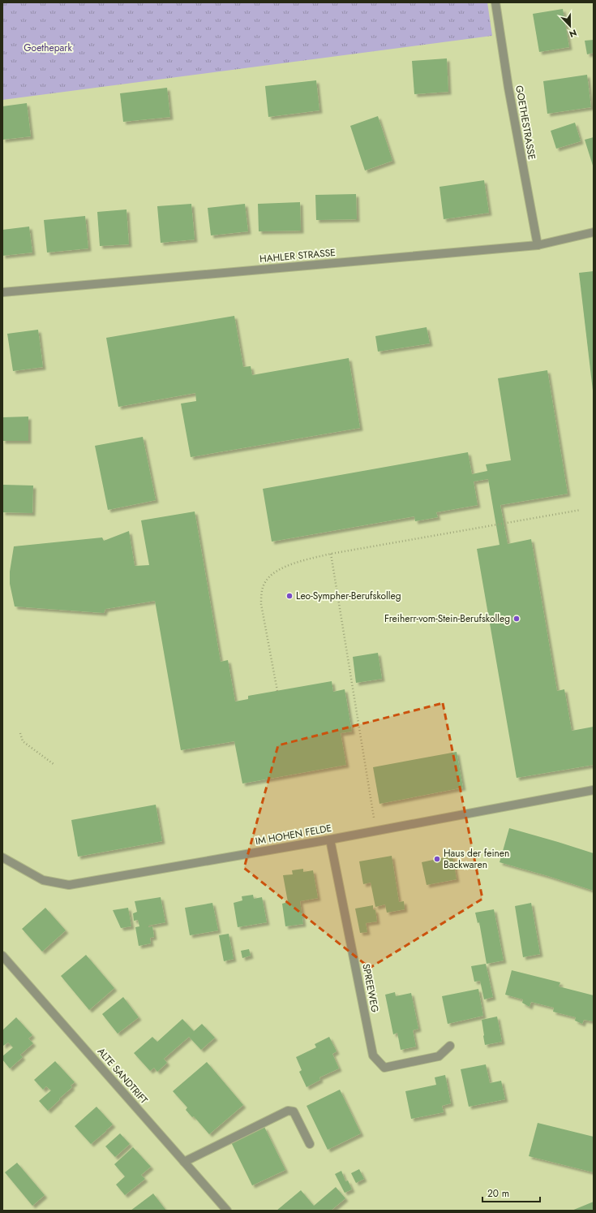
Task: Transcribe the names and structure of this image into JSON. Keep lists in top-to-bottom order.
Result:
{
  "streets": {
    "street": [
      "GOETHESTRASSE",
      "HAHLER STRASSE",
      "IM HOHEN FELDE",
      "SPREEWEG",
      "ALTE SANDTRIFT"
    ]
  },
  "crossings": [
    ["GOETHESTRASSE", "HAHLER STRASSE"],
    ["IM HOHEN FELDE", "SPREEWEG"]
  ],
  "parks": ["Goethepark"],
  "places": ["Leo-Sympher-Berufskolleg", "Freiherr-vom-Stein-Berufskolleg", "Haus der feinen Backwaren"],
  "scale_bar": "20 m",
  "north": "bottom"
}
